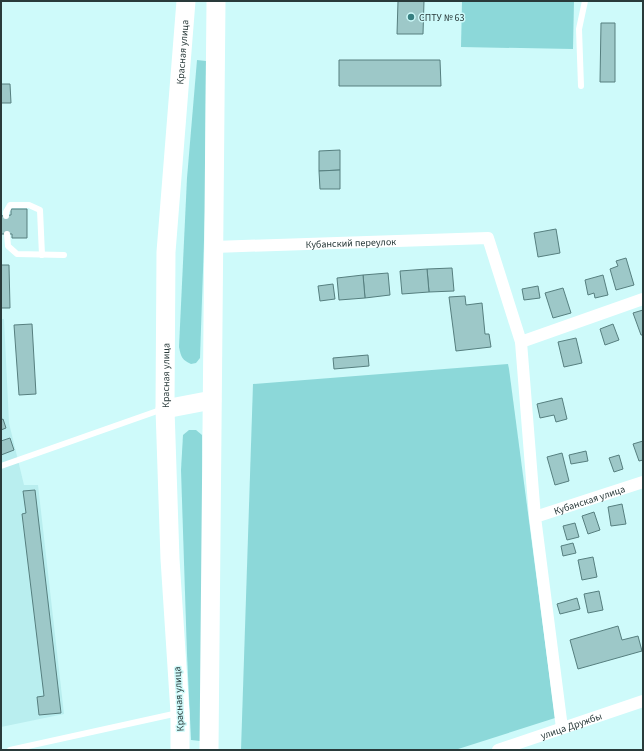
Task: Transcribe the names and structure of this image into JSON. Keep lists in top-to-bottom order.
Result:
{
  "streets": {
    "main road": ["Красная улица"],
    "street": ["Кубанский переулок", "Кубанская улица", "улица Дружбы"]
  },
  "places": ["СПТУ № 63"]
}
